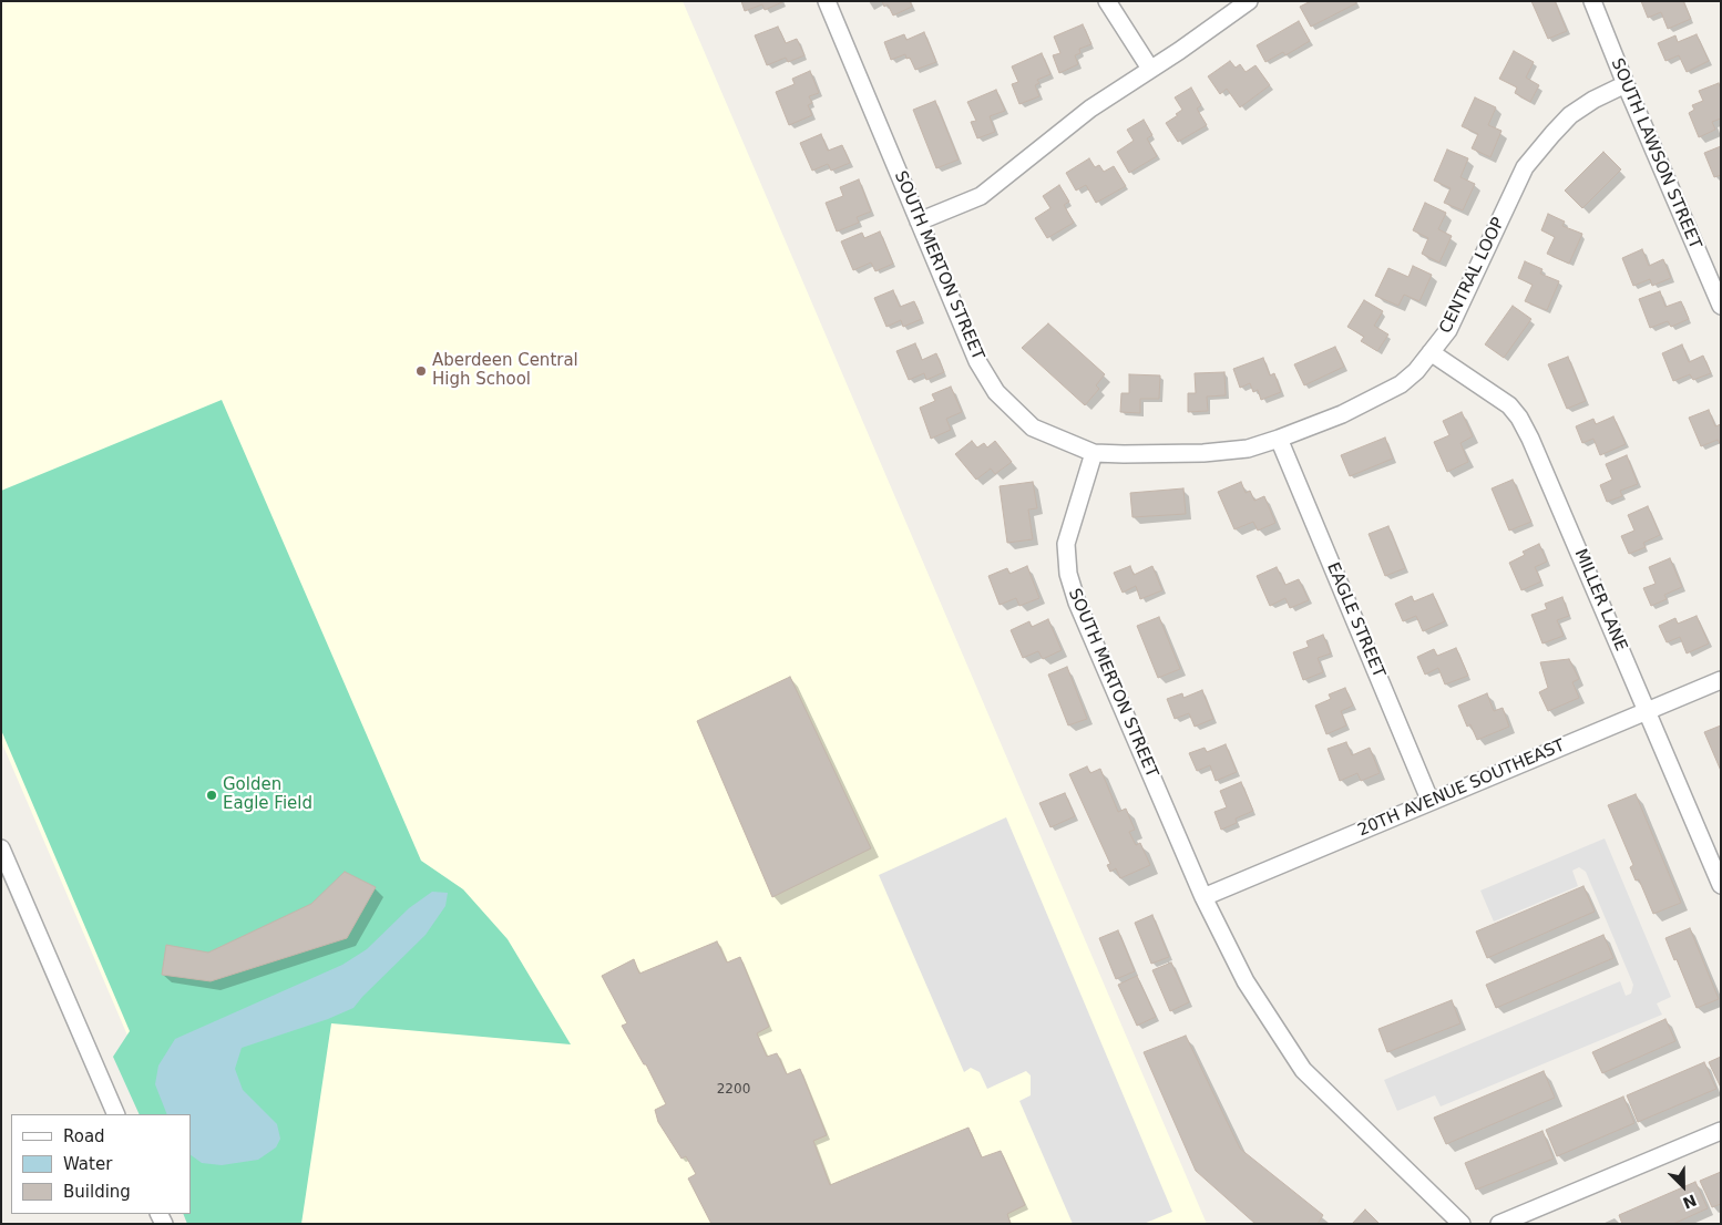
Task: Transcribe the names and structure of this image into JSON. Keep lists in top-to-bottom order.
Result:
{
  "streets": {
    "street": [
      "SOUTH LAWSON STREET",
      "SOUTH MERTON STREET",
      "CENTRAL LOOP",
      "MILLER LANE",
      "EAGLE STREET",
      "20TH AVENUE SOUTHEAST"
    ]
  },
  "crossings": [
    ["SOUTH LAWSON STREET", "CENTRAL LOOP"],
    ["SOUTH MERTON STREET", "CENTRAL LOOP"],
    ["SOUTH MERTON STREET", "20TH AVENUE SOUTHEAST"],
    ["CENTRAL LOOP", "MILLER LANE"],
    ["CENTRAL LOOP", "EAGLE STREET"],
    ["MILLER LANE", "20TH AVENUE SOUTHEAST"],
    ["EAGLE STREET", "20TH AVENUE SOUTHEAST"]
  ],
  "places": ["Aberdeen Central High School", "Golden Eagle Field"],
  "house_numbers": ["2200"],
  "legend": ["Road", "Water", "Building"],
  "north": "bottom right"
}
